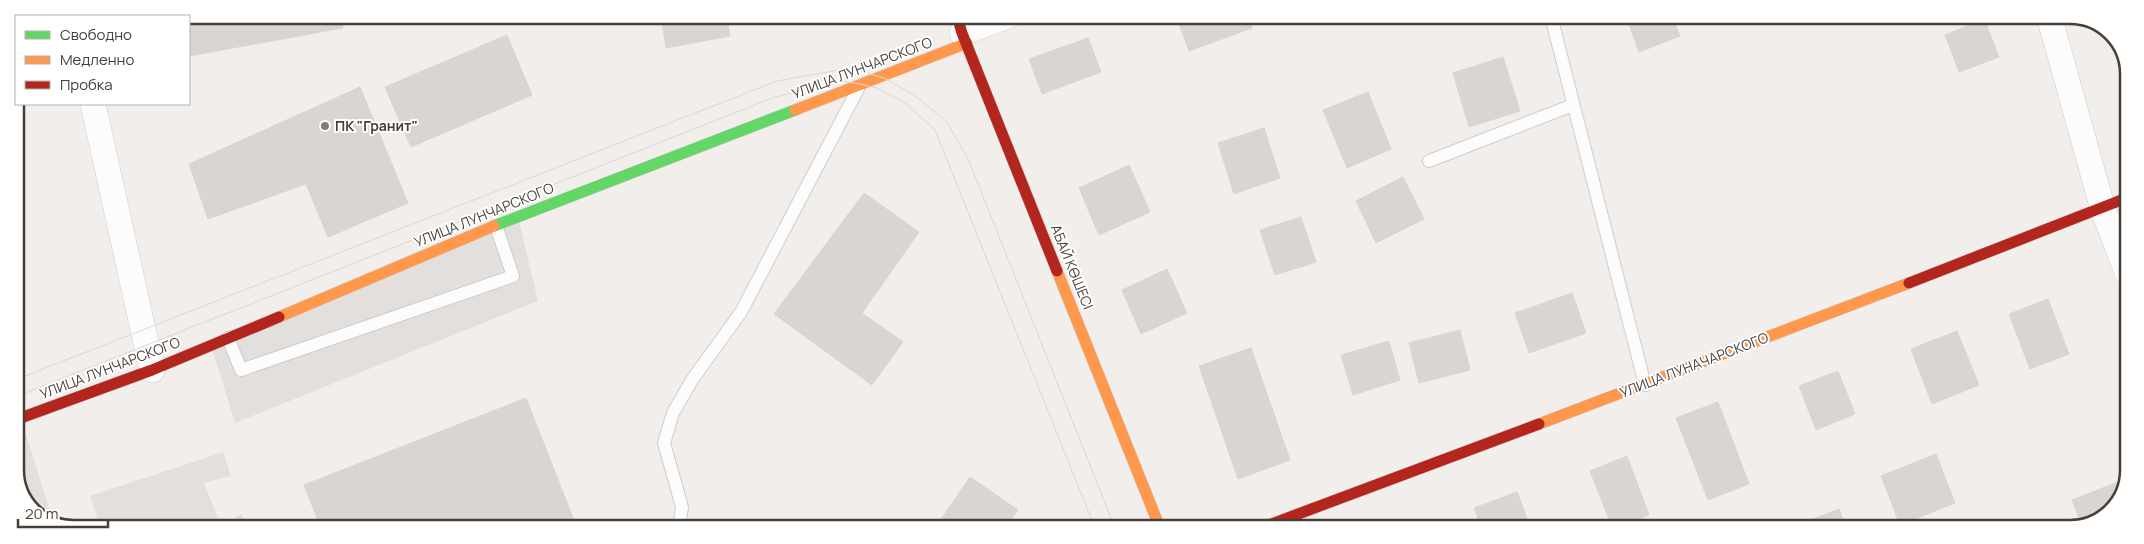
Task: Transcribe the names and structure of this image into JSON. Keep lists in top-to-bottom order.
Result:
{
  "streets": {
    "street": ["УЛИЦА ЛУНЧАРСКОГО", "АБАЙ КӨШЕСІ", "УЛИЦА ЛУНАЧАРСКОГО"]
  },
  "crossings": [
    ["УЛИЦА ЛУНЧАРСКОГО", "АБАЙ КӨШЕСІ"]
  ],
  "places": ["ПК \"Гранит\""],
  "legend": ["Свободно", "Медленно", "Пробка"],
  "scale_bar": "20 m"
}
